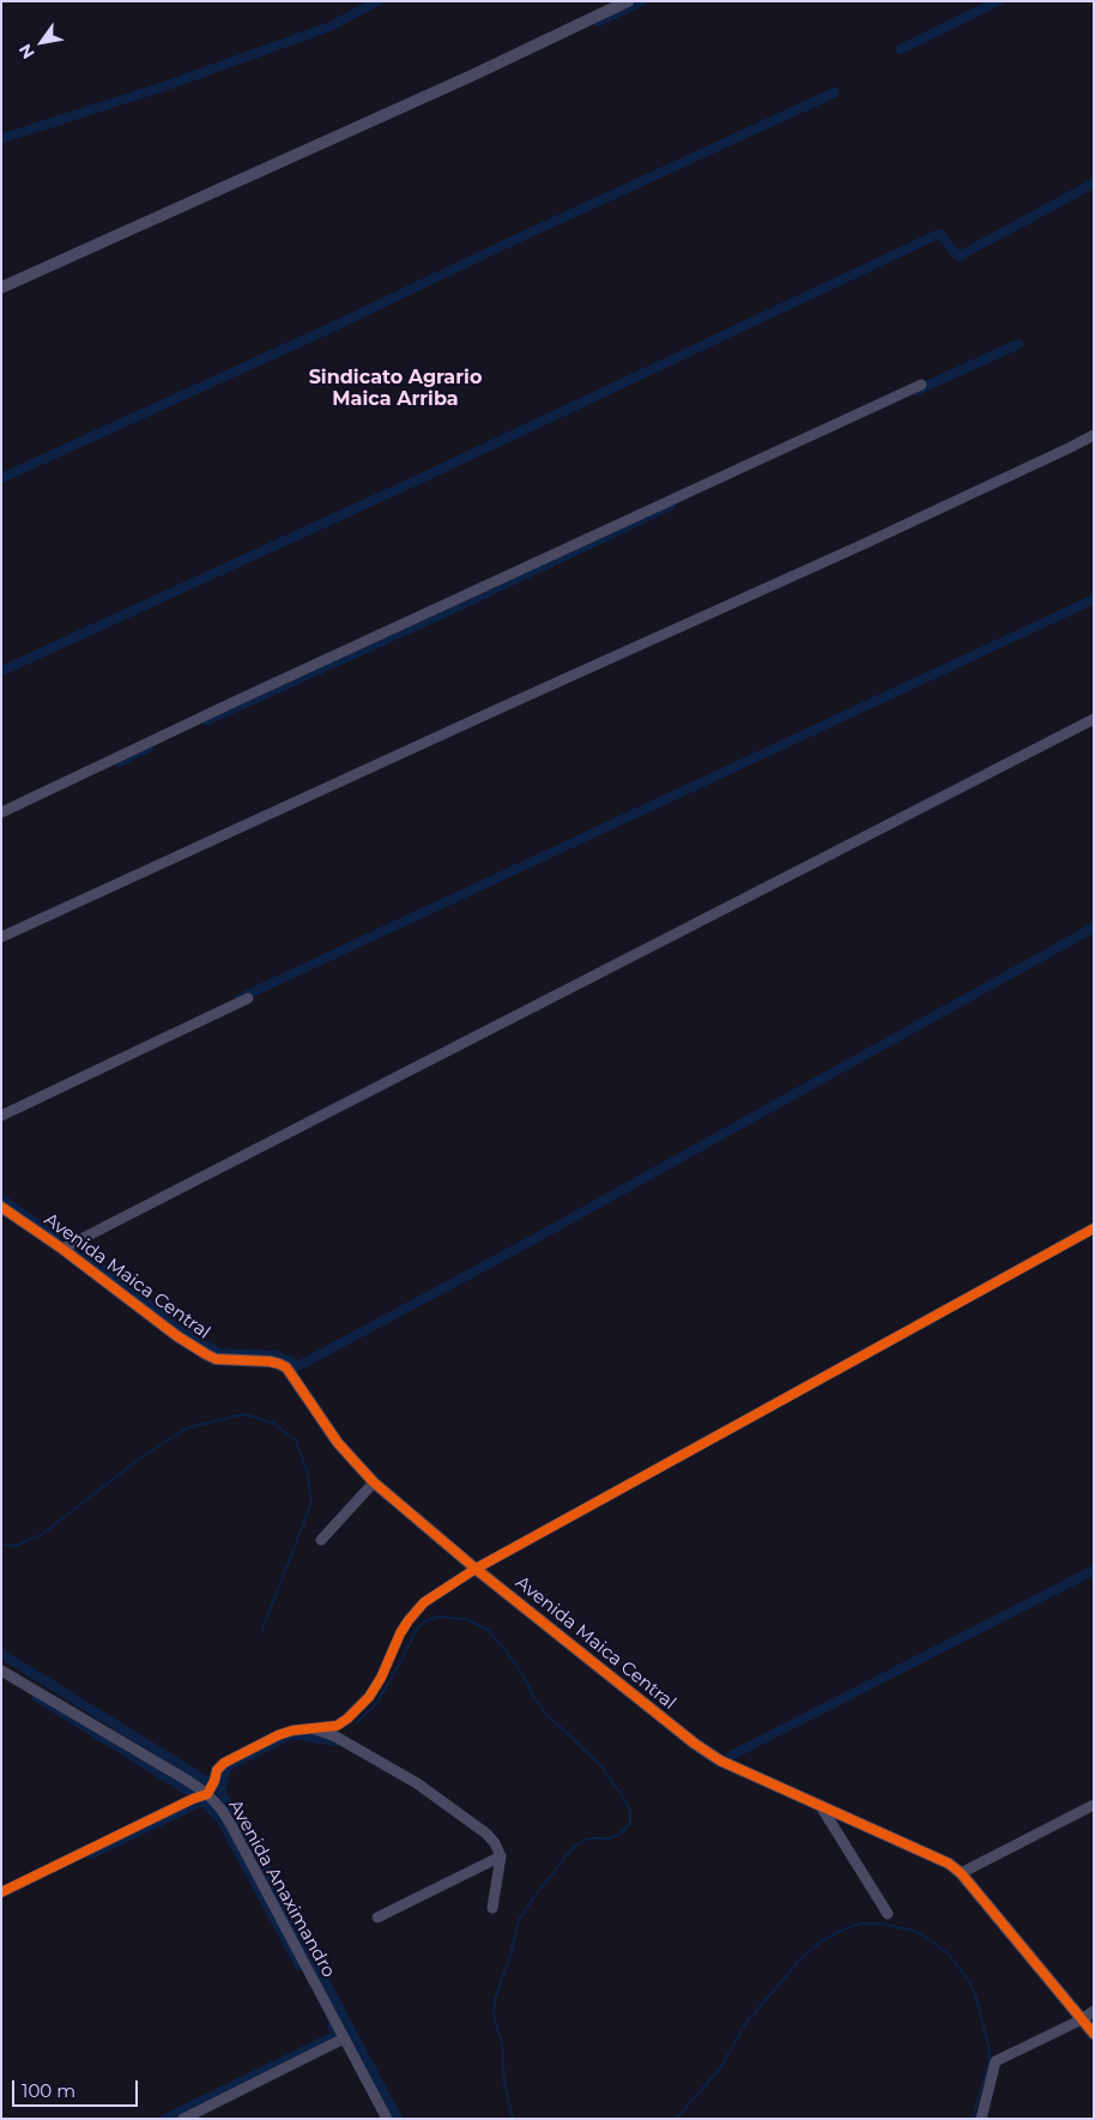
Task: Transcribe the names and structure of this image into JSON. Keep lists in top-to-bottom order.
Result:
{
  "streets": {
    "street": ["Avenida Maica Central", "Avenida Anaximandro"]
  },
  "districts": ["Sindicato Agrario Maica Arriba"],
  "scale_bar": "100 m",
  "north": "bottom left"
}
